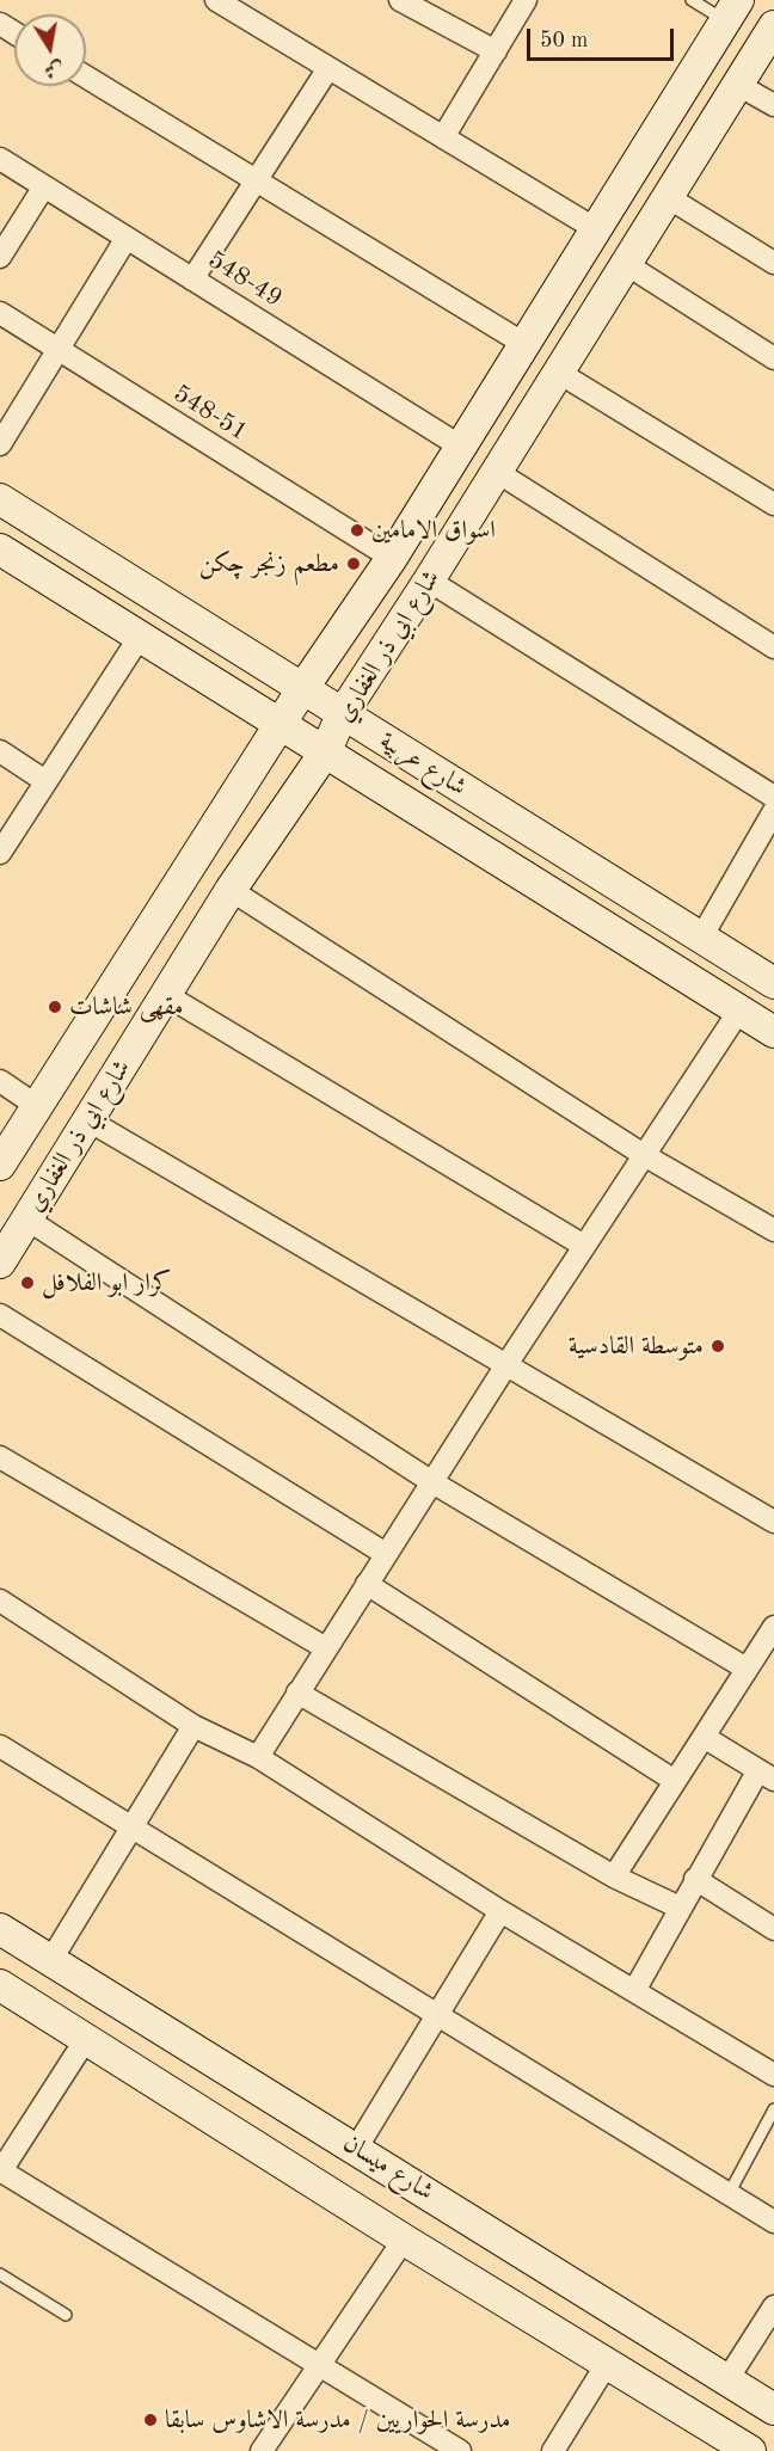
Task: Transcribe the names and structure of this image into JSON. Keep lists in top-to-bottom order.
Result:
{
  "streets": {
    "main road": ["شارع ابي ذر الغفاري", "شارع عربية", "شارع ميسان"],
    "street": ["548-49", "548-51"]
  },
  "crossings": [
    ["548-49", "شارع ابي ذر الغفاري"],
    ["548-51", "شارع ابي ذر الغفاري"],
    ["شارع ابي ذر الغفاري", "شارع عربية"]
  ],
  "places": [
    "اسواق الامامين",
    "مطعم زنجر چكن",
    "مقهى شاشات",
    "كرار ابو الفلافل",
    "متوسطة القادسية",
    "مدرسة الحواريين / مدرسة الاشاوس سابقا"
  ],
  "scale_bar": "50 m",
  "north": "bottom"
}
